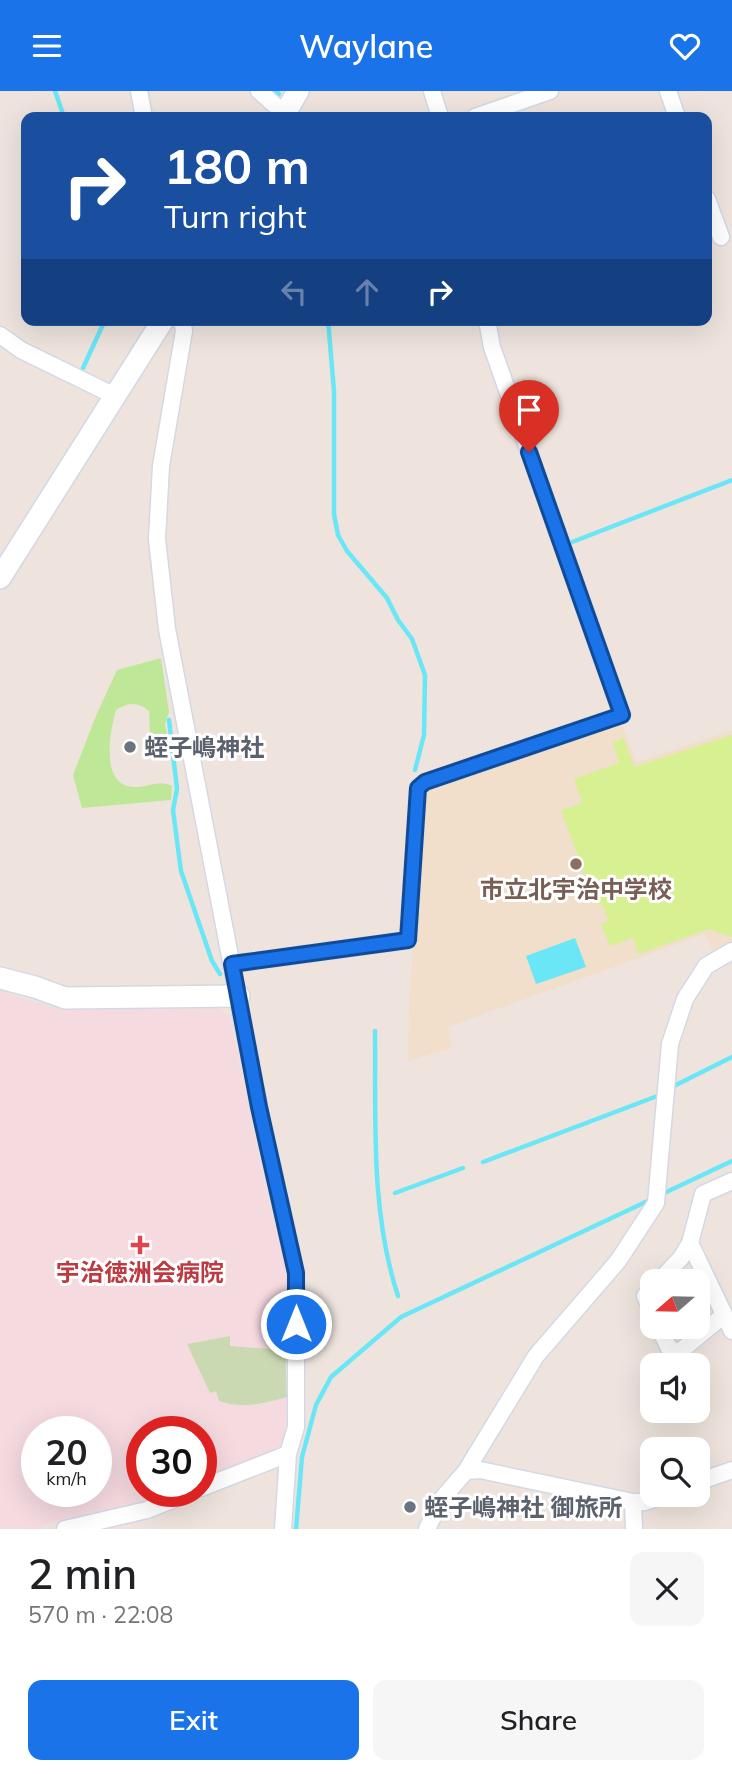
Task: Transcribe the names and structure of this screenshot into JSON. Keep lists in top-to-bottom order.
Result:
{
  "places": {
    "other": ["蛭子嶋神社", "市立北宇治中学校", "蛭子嶋神社 御旅所"],
    "health": ["宇治徳洲会病院"]
  },
  "north": "left",
  "page": {
    "header": "Waylane",
    "turn": ["180 m", "Turn right"],
    "speed": "20 km/h",
    "limit": "30",
    "heading": ["2 min", "570 m · 22:08"],
    "buttons": ["Exit", "Share"]
  }
}
